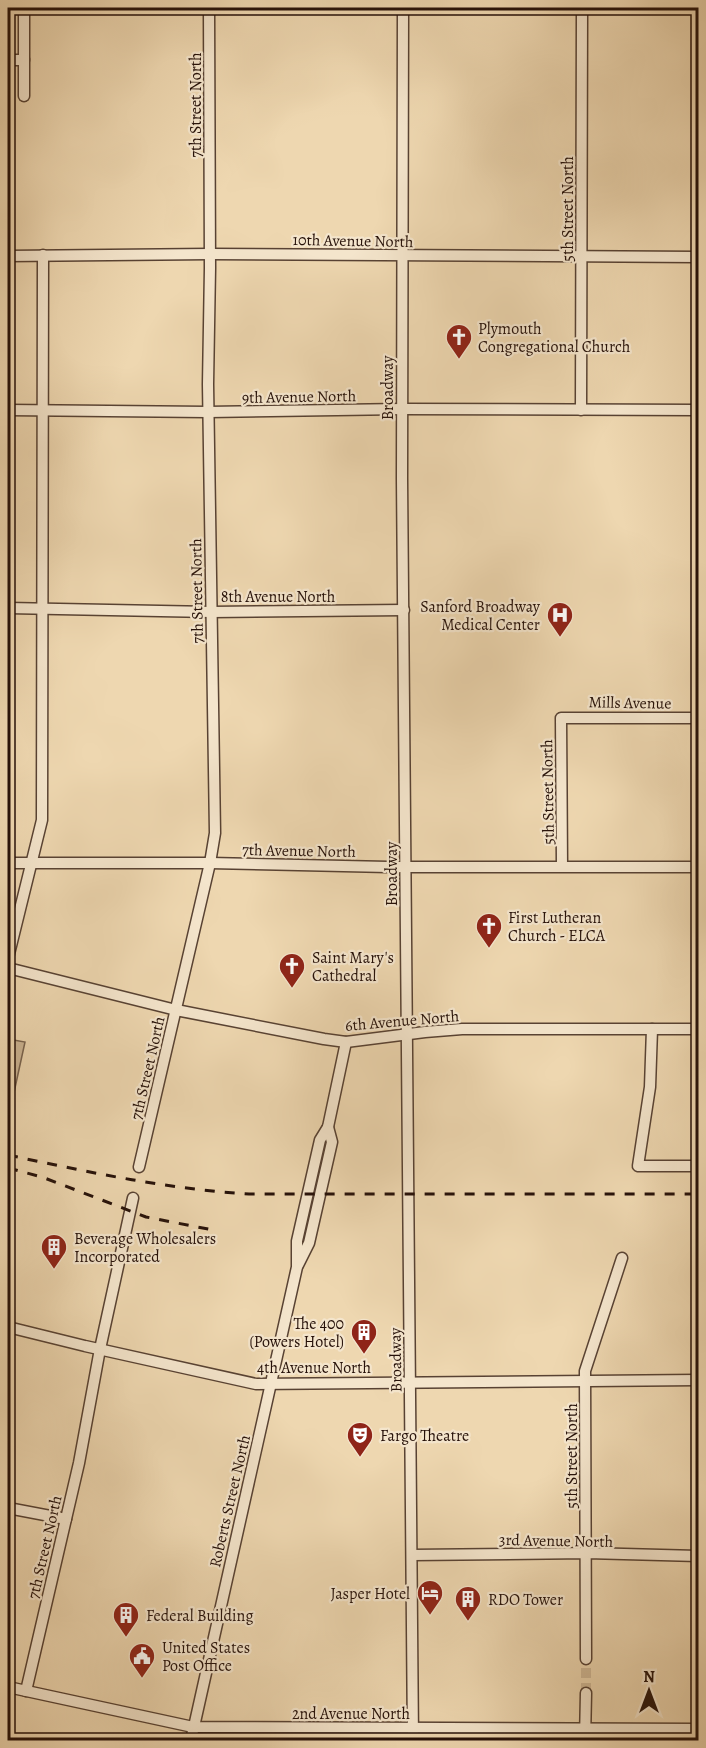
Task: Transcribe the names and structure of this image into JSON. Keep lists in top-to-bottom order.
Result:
{
  "streets": {
    "street": [
      "7th Street North",
      "5th Street North",
      "10th Avenue North",
      "Broadway",
      "9th Avenue North",
      "8th Avenue North",
      "Mills Avenue",
      "7th Avenue North",
      "6th Avenue North",
      "4th Avenue North",
      "Roberts Street North",
      "3rd Avenue North",
      "2nd Avenue North"
    ]
  },
  "crossings": [
    ["7th Street North", "10th Avenue North"],
    ["7th Street North", "9th Avenue North"],
    ["7th Street North", "8th Avenue North"],
    ["7th Street North", "7th Avenue North"],
    ["7th Street North", "6th Avenue North"],
    ["7th Street North", "4th Avenue North"],
    ["7th Street North", "2nd Avenue North"],
    ["5th Street North", "10th Avenue North"],
    ["5th Street North", "9th Avenue North"],
    ["5th Street North", "Mills Avenue"],
    ["5th Street North", "7th Avenue North"],
    ["5th Street North", "4th Avenue North"],
    ["5th Street North", "3rd Avenue North"],
    ["10th Avenue North", "Broadway"],
    ["Broadway", "9th Avenue North"],
    ["Broadway", "8th Avenue North"],
    ["Broadway", "7th Avenue North"],
    ["Broadway", "6th Avenue North"],
    ["Broadway", "4th Avenue North"],
    ["Broadway", "3rd Avenue North"],
    ["Broadway", "2nd Avenue North"],
    ["6th Avenue North", "Roberts Street North"],
    ["4th Avenue North", "Roberts Street North"],
    ["Roberts Street North", "2nd Avenue North"]
  ],
  "places": {
    "church": ["Plymouth Congregational Church", "First Lutheran Church - ELCA", "Saint Mary's Cathedral"],
    "hospital": ["Sanford Broadway Medical Center"],
    "building": [
      "Beverage Wholesalers Incorporated",
      "The 400 (Powers Hotel)",
      "RDO Tower",
      "Federal Building"
    ],
    "theatre": ["Fargo Theatre"],
    "hotel": ["Jasper Hotel"],
    "public building": ["United States Post Office"]
  },
  "north": "top"
}
